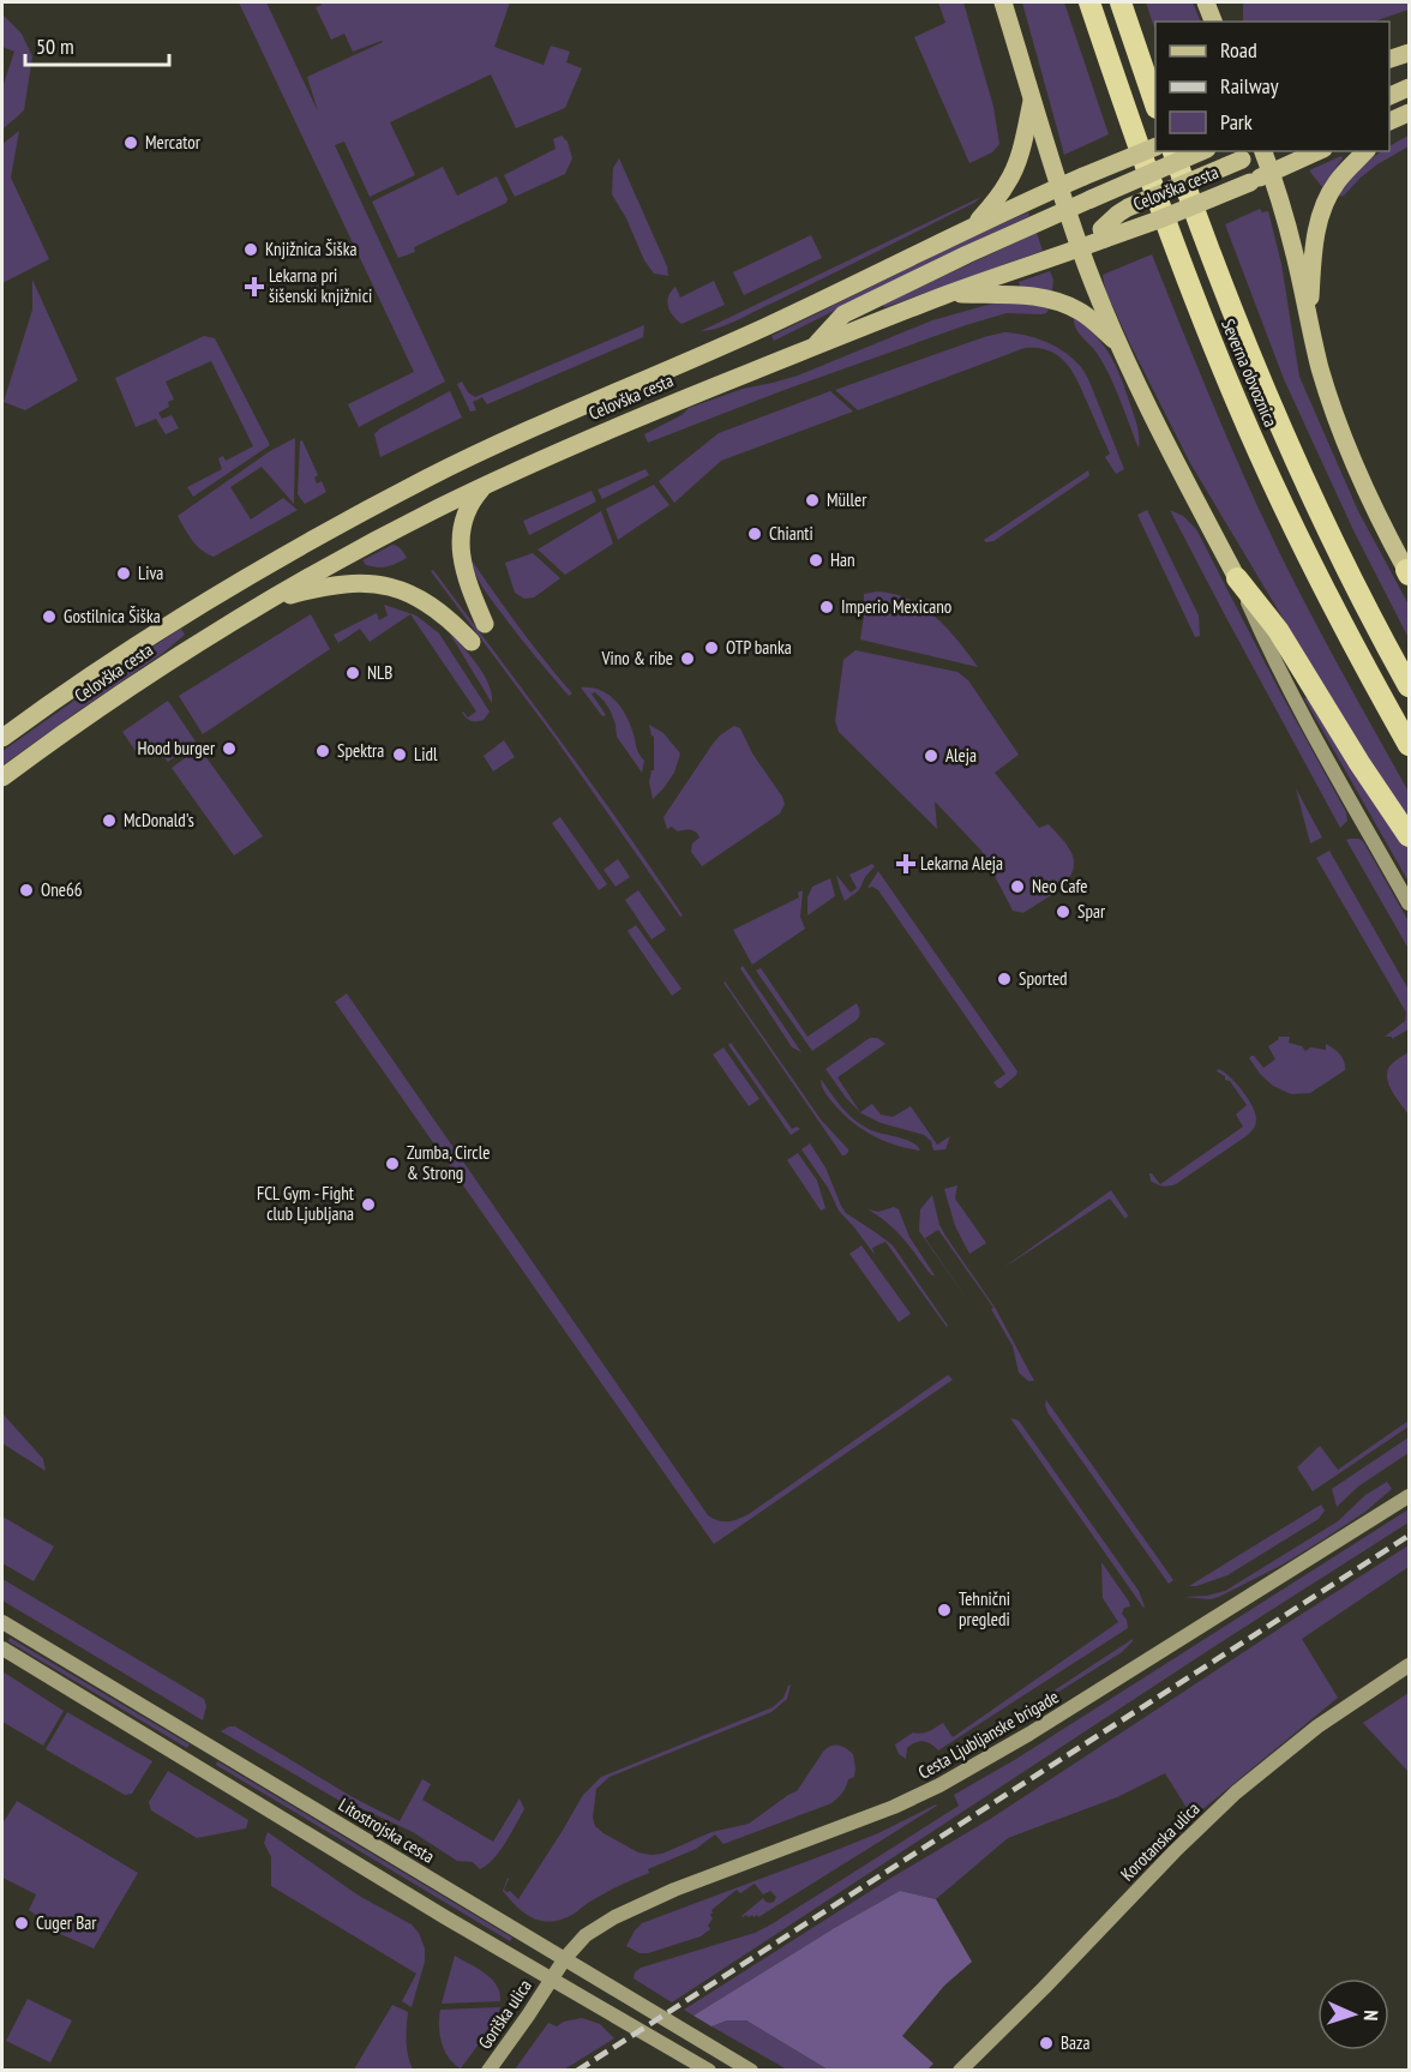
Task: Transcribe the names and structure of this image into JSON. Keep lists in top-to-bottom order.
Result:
{
  "streets": {
    "highway": ["Severna obvoznica"],
    "main road": ["Celovška cesta"],
    "street": [
      "Cesta Ljubljanske brigade",
      "Litostrojska cesta",
      "Korotanska ulica",
      "Goriška ulica"
    ]
  },
  "crossings": [
    ["Cesta Ljubljanske brigade", "Litostrojska cesta"],
    ["Cesta Ljubljanske brigade", "Goriška ulica"]
  ],
  "places": {
    "other": [
      "Mercator",
      "Knjižnica Šiška",
      "Müller",
      "Chianti",
      "Han",
      "Liva",
      "Imperio Mexicano",
      "Gostilnica Šiška",
      "OTP banka",
      "Vino & ribe",
      "NLB",
      "Hood burger",
      "Spektra",
      "Lidl",
      "Aleja",
      "McDonald's",
      "Neo Cafe",
      "One66",
      "Spar",
      "Sported",
      "Zumba, Circle & Strong",
      "FCL Gym - Fight club Ljubljana",
      "Tehnični pregledi",
      "Cuger Bar",
      "Baza"
    ],
    "health": ["Lekarna pri šišenski knjižnici", "Lekarna Aleja"]
  },
  "legend": ["Road", "Railway", "Park"],
  "scale_bar": "50 m",
  "north": "right"
}
